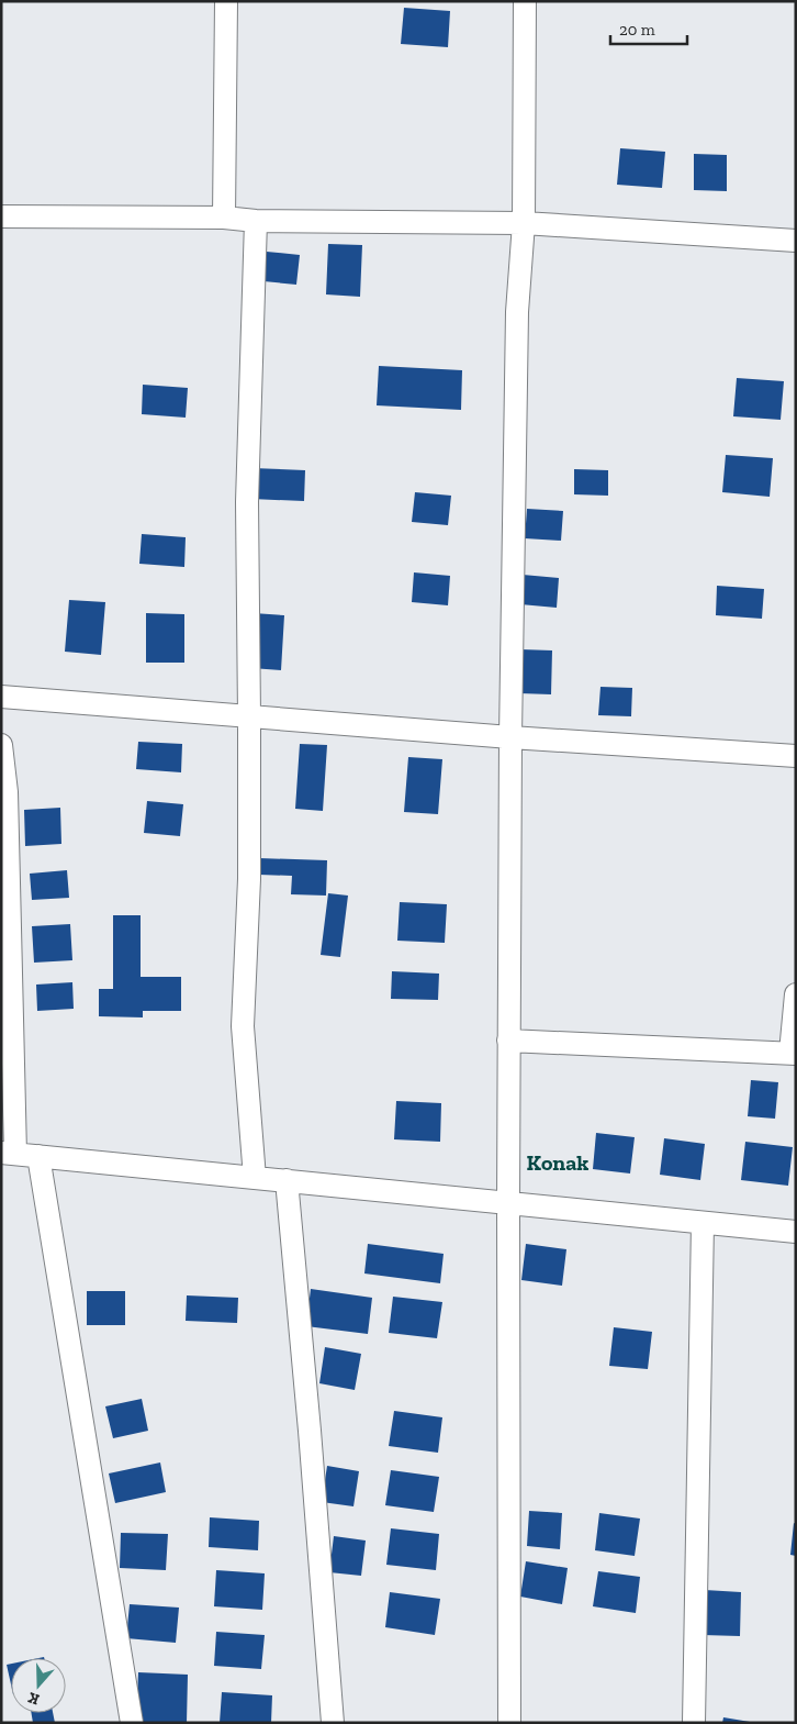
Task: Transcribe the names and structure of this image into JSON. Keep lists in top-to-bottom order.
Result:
{
  "districts": ["Konak"],
  "scale_bar": "20 m",
  "north": "bottom"
}
